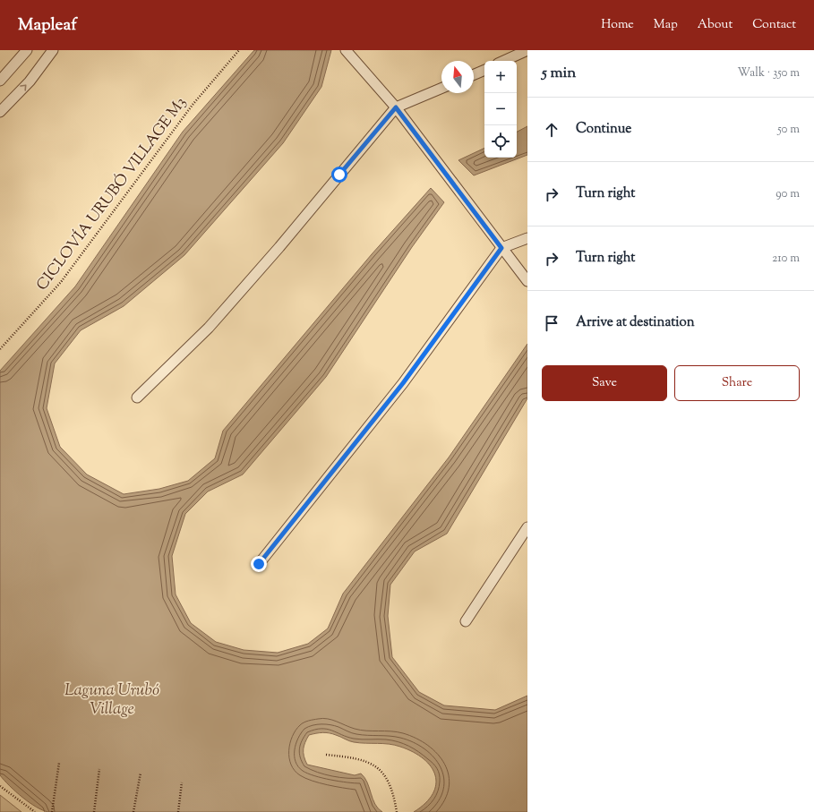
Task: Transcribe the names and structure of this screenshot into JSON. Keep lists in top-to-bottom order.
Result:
{
  "streets": {
    "path": ["CICLOVÍA URUBÓ VILLAGE M3"]
  },
  "water": ["Laguna Urubó Village"],
  "north": "top",
  "page": {
    "header": "Mapleaf",
    "nav": [
      "Home",
      "Map",
      "About",
      "Contact"
    ],
    "heading": ["5 min", "Walk · 350 m"],
    "map_buttons": ["+", "−"],
    "list": [
      ["Continue", "50 m"],
      ["Turn right", "90 m"],
      ["Turn right", "210 m"],
      "Arrive at destination"
    ],
    "buttons": ["Save", "Share"]
  }
}
